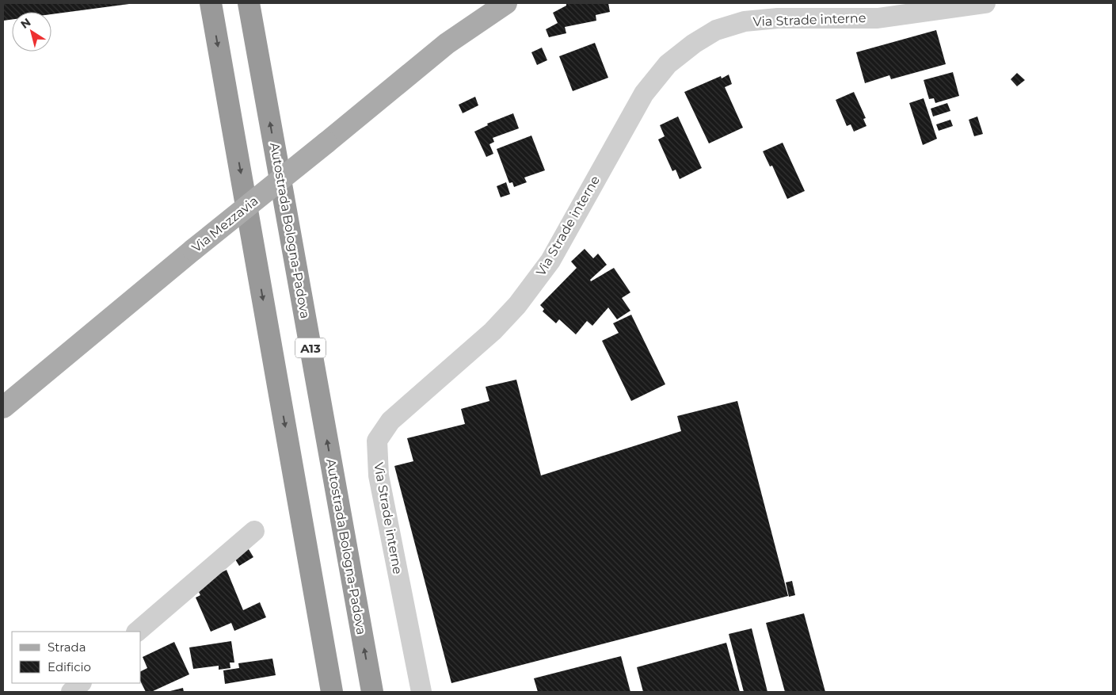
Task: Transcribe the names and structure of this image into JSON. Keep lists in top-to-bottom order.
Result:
{
  "streets": {
    "highway": ["Autostrada Bologna-Padova", "A13"],
    "main road": ["Via Mezzavia"],
    "street": ["Via Strade interne"]
  },
  "legend": ["Strada", "Edificio"],
  "north": "top left"
}
